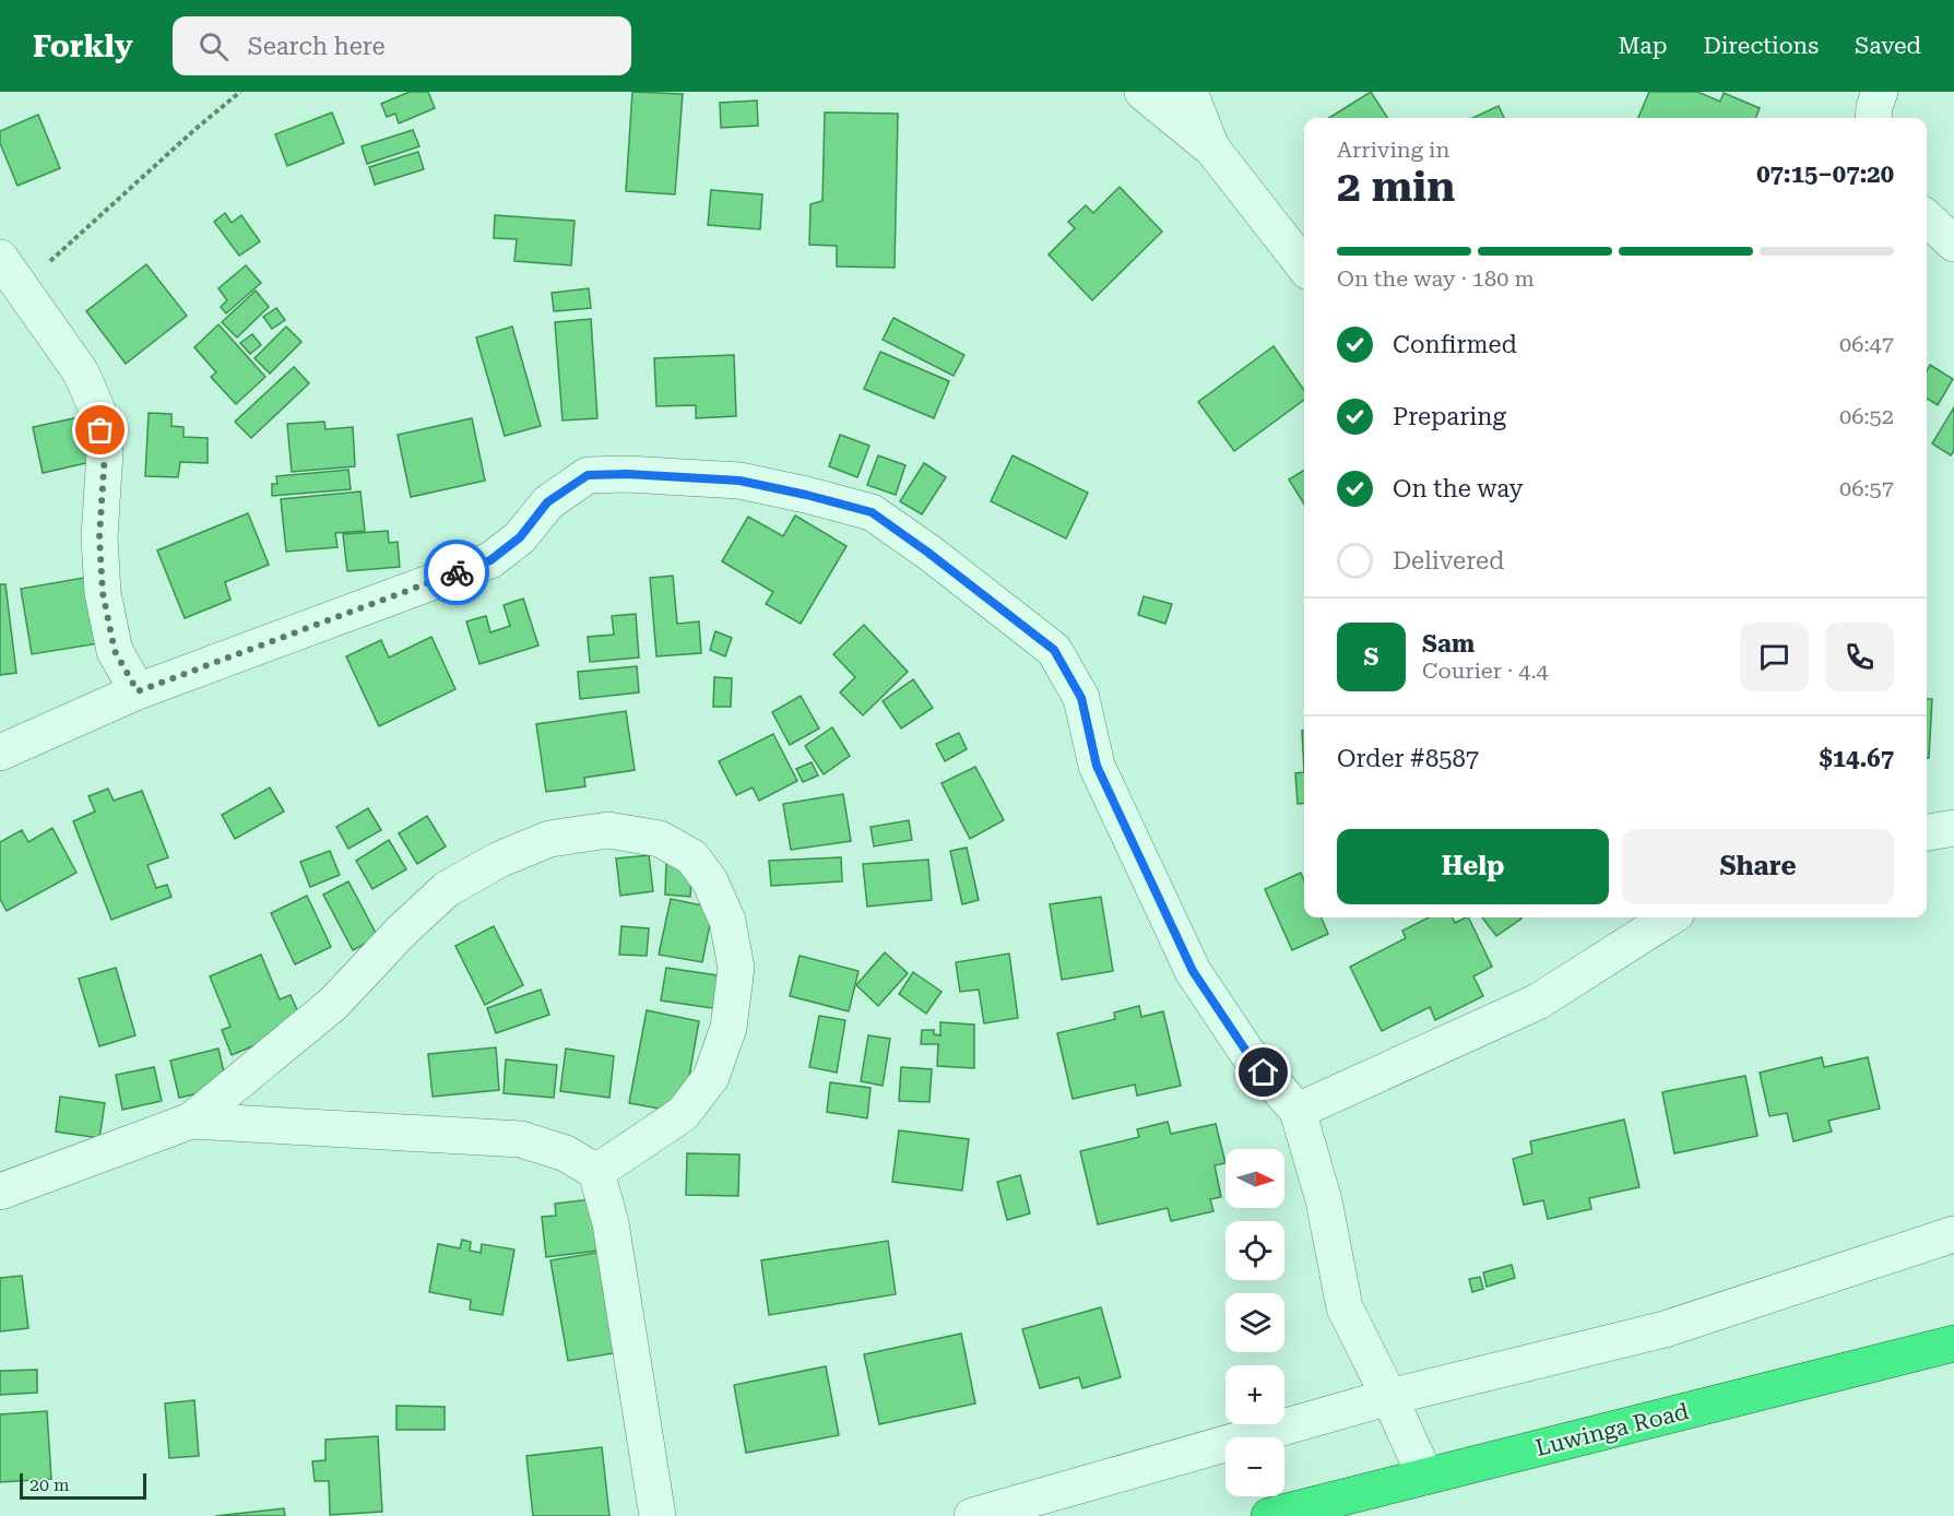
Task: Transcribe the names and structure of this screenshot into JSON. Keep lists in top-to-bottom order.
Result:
{
  "streets": {
    "highway": ["Luwinga Road"]
  },
  "scale_bar": "20 m",
  "north": "right",
  "page": {
    "header": "Forkly",
    "search": "Search here",
    "nav": ["Map", "Directions", "Saved"],
    "heading": ["2 min", "Arriving in", "07:15–07:20"],
    "panel": [
      "Sam",
      "Courier · 4.4",
      "Order #8587",
      "$14.67"
    ],
    "bar": "On the way · 180 m",
    "list": [
      ["Confirmed", "06:47"],
      ["Preparing", "06:52"],
      ["On the way", "06:57"],
      "Delivered"
    ],
    "round": "S",
    "buttons": ["Help", "Share"],
    "map_buttons": ["+", "−"],
    "scale": "20 m"
  }
}
